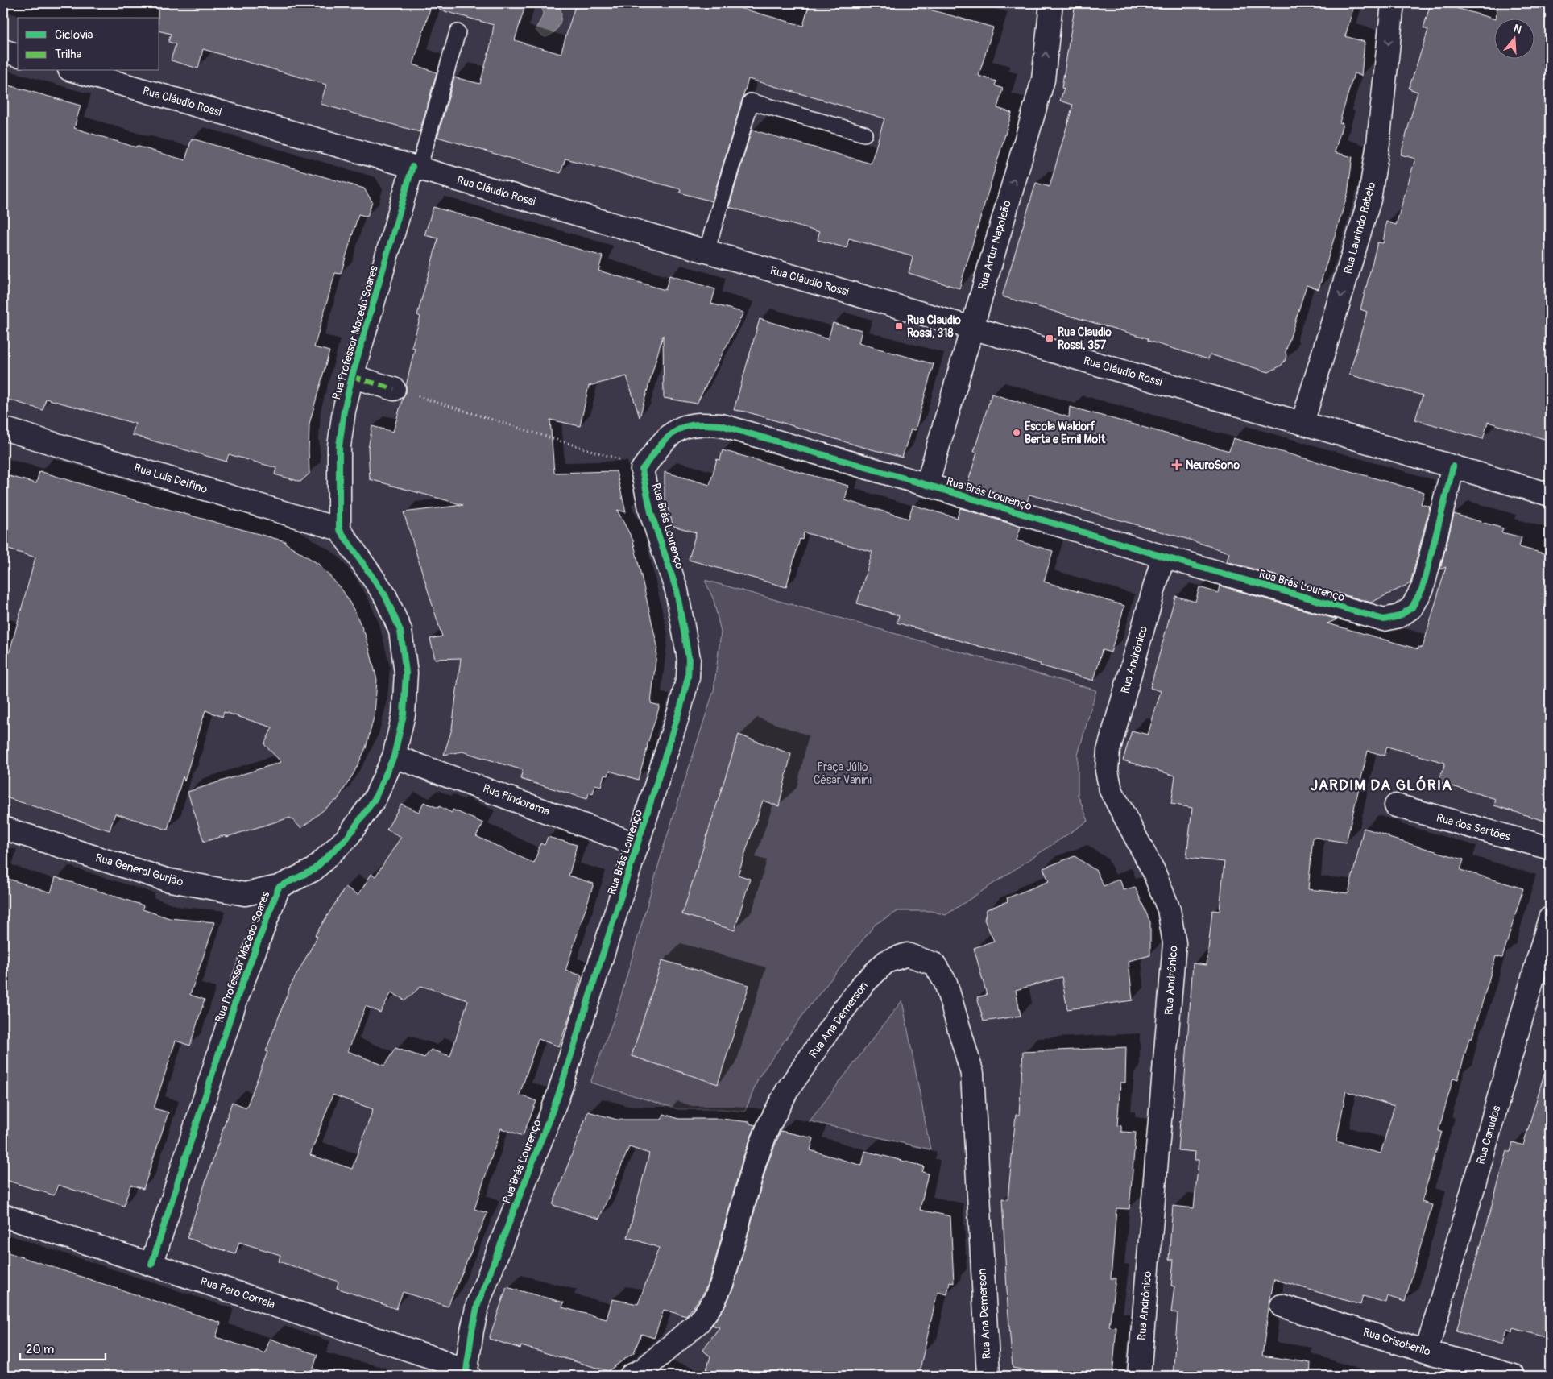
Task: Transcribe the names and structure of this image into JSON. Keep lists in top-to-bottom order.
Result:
{
  "streets": {
    "street": [
      "Rua Cláudio Rossi",
      "Rua Laurindo Rabelo",
      "Rua Artur Napoleão",
      "Rua Professor Macedo Soares",
      "Rua Luis Delfino",
      "Rua Brás Lourenço",
      "Rua Andrônico",
      "Rua Pindorama",
      "Rua dos Sertões",
      "Rua General Gurjão",
      "Rua Ana Demerson",
      "Rua Canudos",
      "Rua Pero Correia",
      "Rua Crisoberilo"
    ]
  },
  "crossings": [
    ["Rua Cláudio Rossi", "Rua Laurindo Rabelo"],
    ["Rua Cláudio Rossi", "Rua Artur Napoleão"],
    ["Rua Cláudio Rossi", "Rua Professor Macedo Soares"],
    ["Rua Cláudio Rossi", "Rua Brás Lourenço"],
    ["Rua Artur Napoleão", "Rua Brás Lourenço"],
    ["Rua Professor Macedo Soares", "Rua Luis Delfino"],
    ["Rua Professor Macedo Soares", "Rua Pindorama"],
    ["Rua Professor Macedo Soares", "Rua General Gurjão"],
    ["Rua Professor Macedo Soares", "Rua Pero Correia"],
    ["Rua Brás Lourenço", "Rua Andrônico"],
    ["Rua Brás Lourenço", "Rua Pindorama"],
    ["Rua Brás Lourenço", "Rua Pero Correia"],
    ["Rua Canudos", "Rua Crisoberilo"]
  ],
  "one_way": ["Rua Laurindo Rabelo", "Rua Artur Napoleão"],
  "districts": ["JARDIM DA GLÓRIA"],
  "parks": ["Praça Júlio César Vanini"],
  "places": {
    "transit": ["Rua Claudio Rossi, 318", "Rua Claudio Rossi, 357"],
    "other": ["Escola Waldorf Berta e Emil Molt"],
    "health": ["NeuroSono"]
  },
  "legend": ["Ciclovia", "Trilha"],
  "scale_bar": "20 m",
  "north": "top"
}
